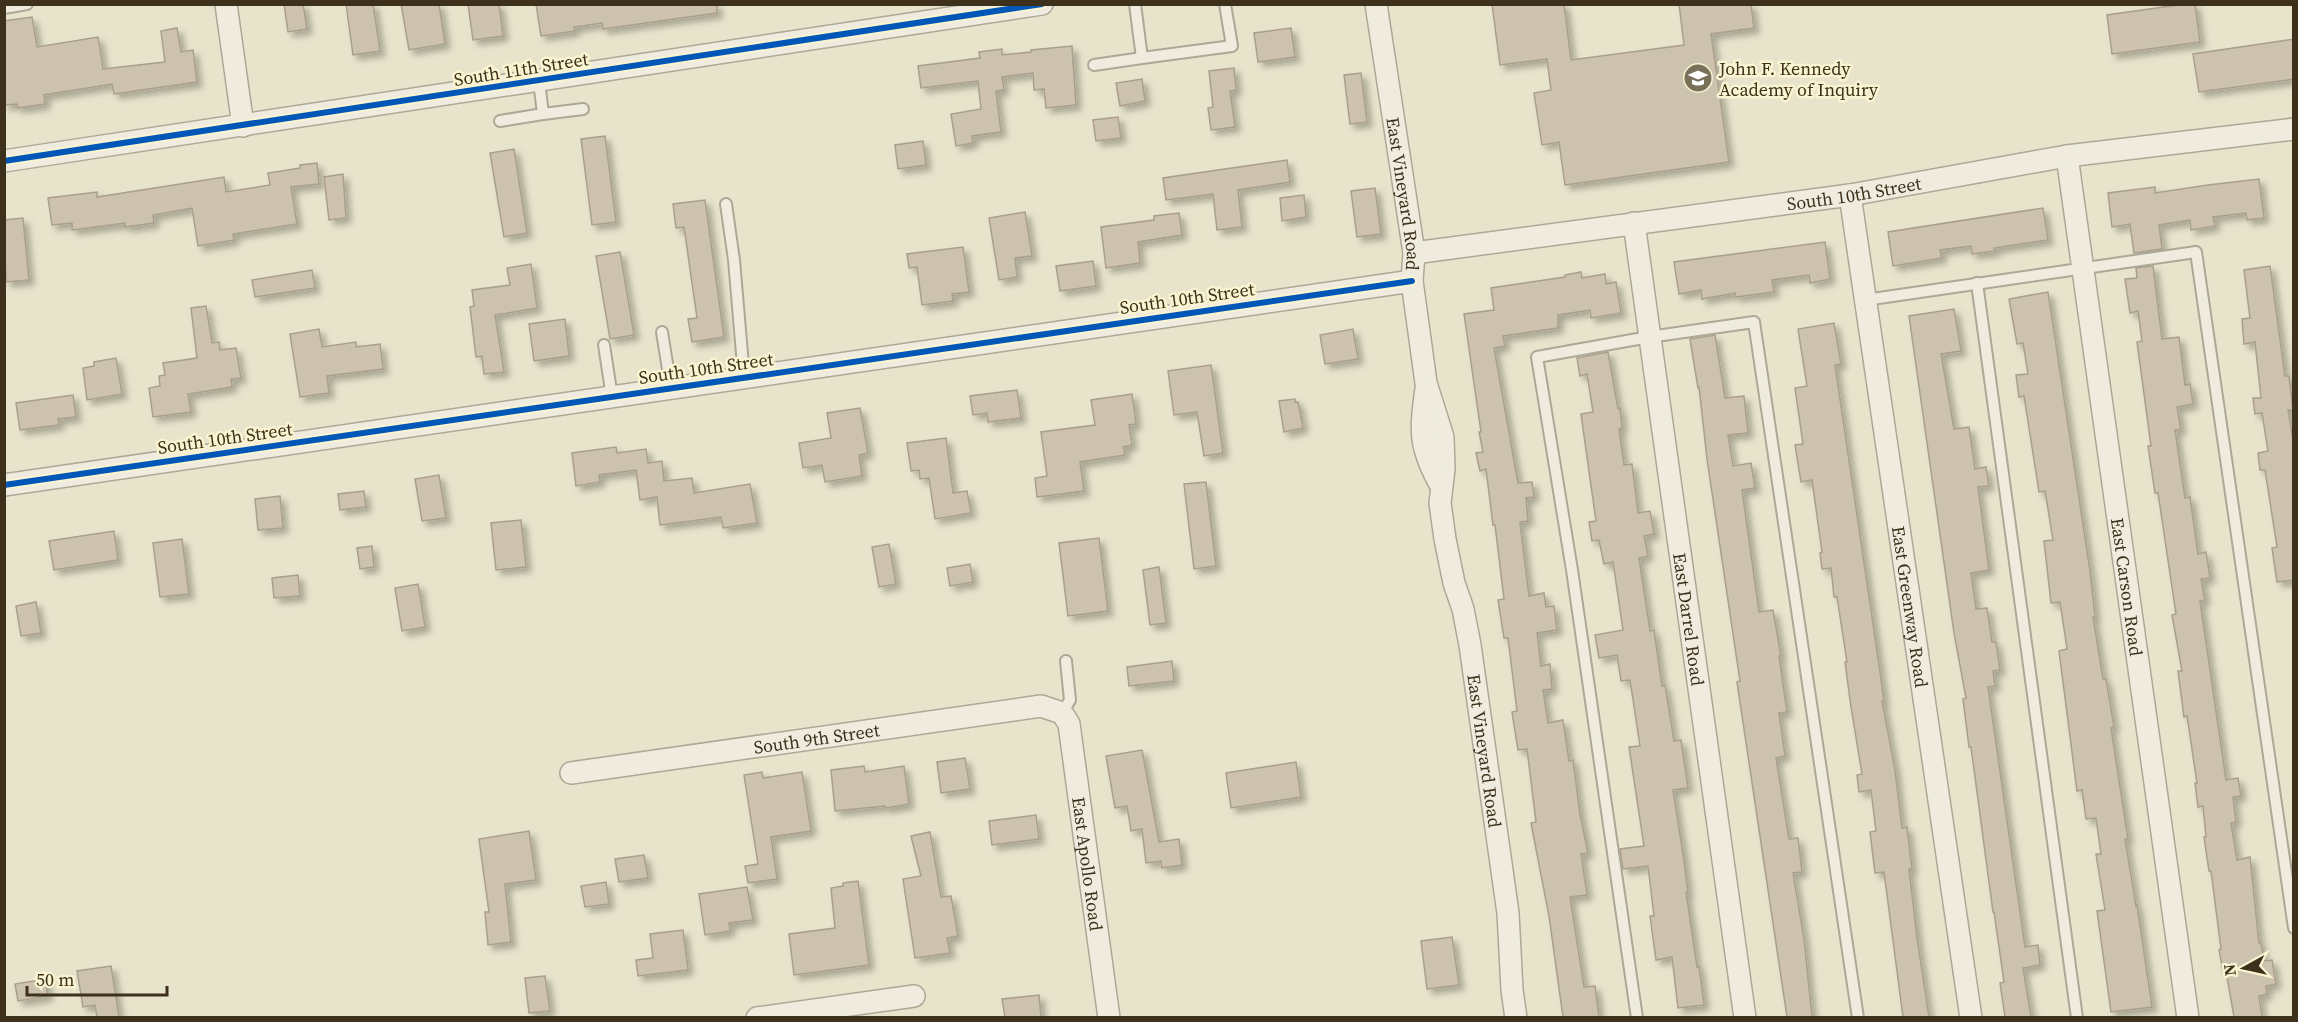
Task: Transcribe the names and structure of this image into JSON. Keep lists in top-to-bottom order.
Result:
{
  "streets": {
    "street": [
      "South 11th Street",
      "South 10th Street",
      "East Vineyard Road",
      "East Carson Road",
      "East Greenway Road",
      "East Darrel Road",
      "South 9th Street",
      "East Apollo Road"
    ]
  },
  "crossings": [
    ["South 10th Street", "East Vineyard Road"],
    ["South 10th Street", "East Carson Road"],
    ["South 10th Street", "East Greenway Road"],
    ["South 10th Street", "East Darrel Road"],
    ["South 9th Street", "East Apollo Road"]
  ],
  "places": {
    "school or university": ["John F. Kennedy Academy of Inquiry"]
  },
  "scale_bar": "50 m",
  "north": "left"
}
